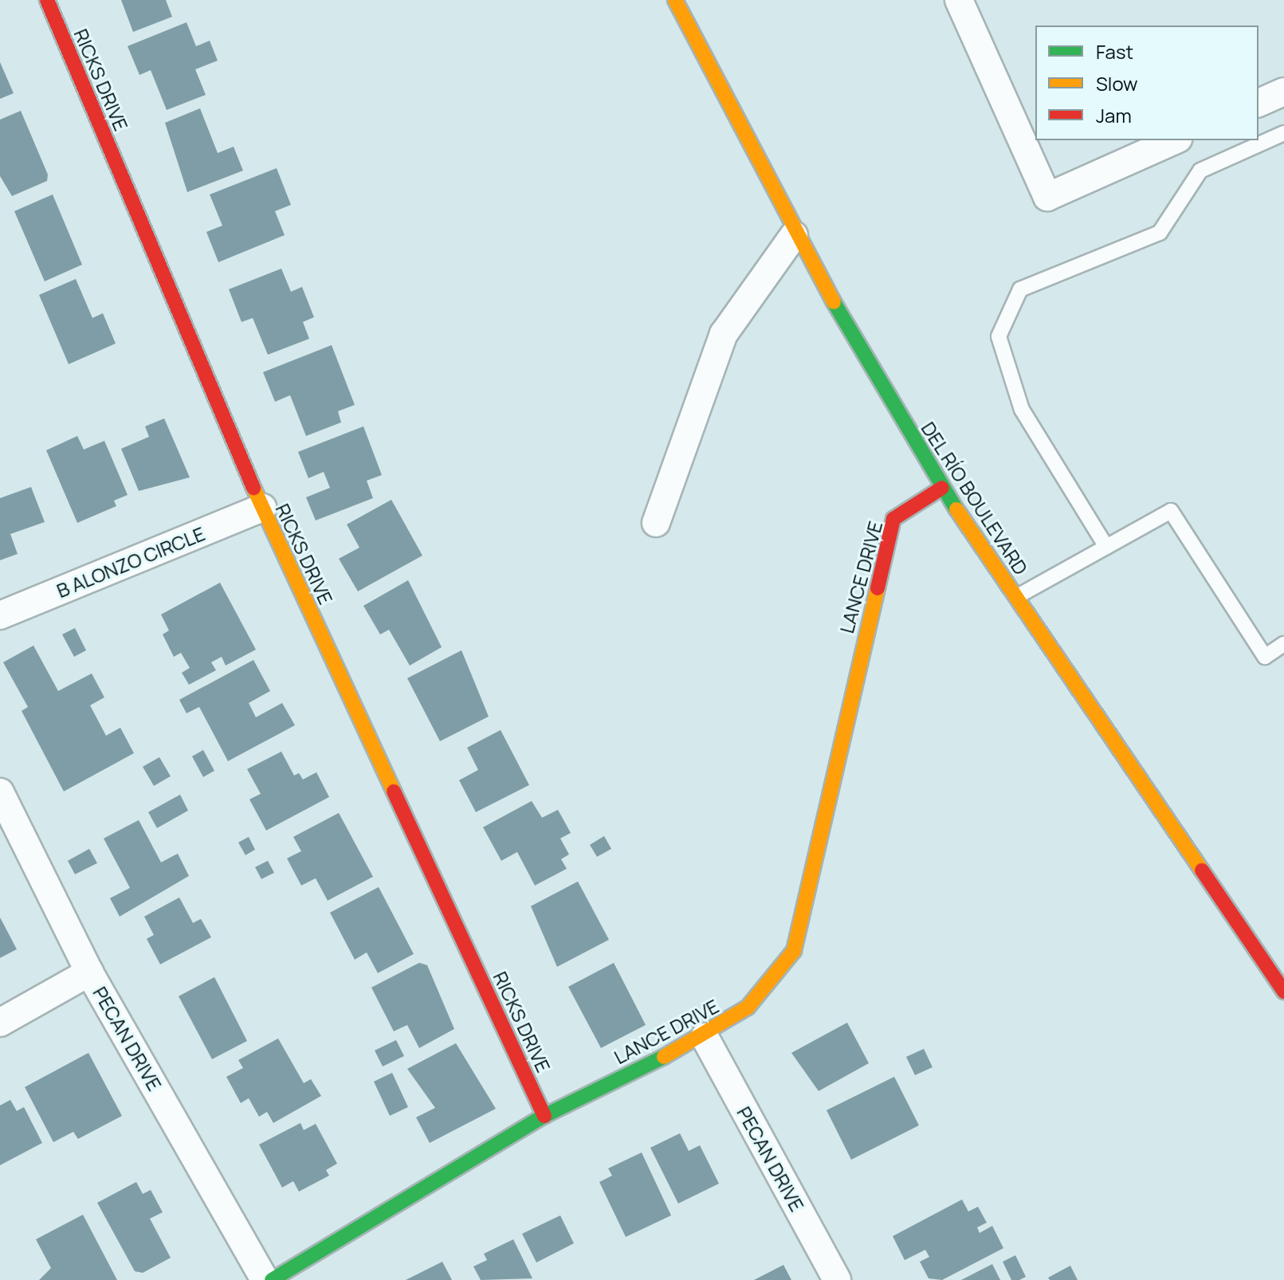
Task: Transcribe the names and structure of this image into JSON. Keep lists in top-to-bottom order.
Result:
{
  "streets": {
    "street": [
      "RICKS DRIVE",
      "DEL RÍO BOULEVARD",
      "B ALONZO CIRCLE",
      "LANCE DRIVE",
      "PECAN DRIVE"
    ]
  },
  "crossings": [
    ["RICKS DRIVE", "B ALONZO CIRCLE"],
    ["RICKS DRIVE", "LANCE DRIVE"],
    ["DEL RÍO BOULEVARD", "LANCE DRIVE"],
    ["LANCE DRIVE", "PECAN DRIVE"]
  ],
  "legend": ["Fast", "Slow", "Jam"]
}
